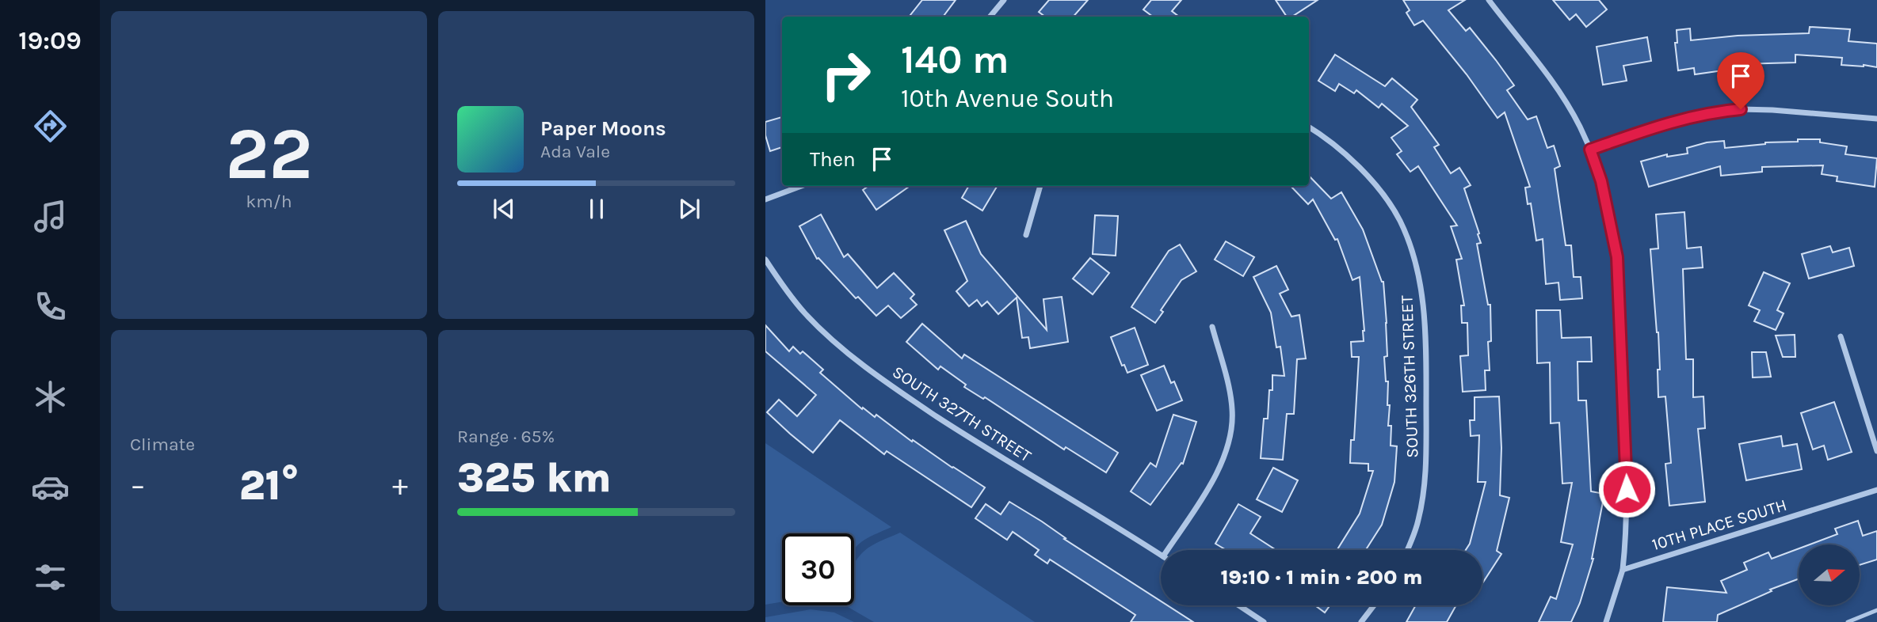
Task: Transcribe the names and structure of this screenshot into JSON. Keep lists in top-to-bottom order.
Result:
{
  "streets": {
    "street": ["SOUTH 326TH STREET", "SOUTH 327TH STREET", "10TH PLACE SOUTH"]
  },
  "north": "right",
  "page": {
    "tabs": "19:09",
    "tile": [
      ["22", "km/h"],
      "Climate",
      ["Range · 65%", "325 km"]
    ],
    "turn": ["140 m", "10th Avenue South"],
    "song": ["Paper Moons", "Ada Vale"],
    "then": "Then",
    "heat": ["−", "21°", "+"],
    "limit": "30",
    "trip": "19:10 · 1 min · 200 m"
  }
}
